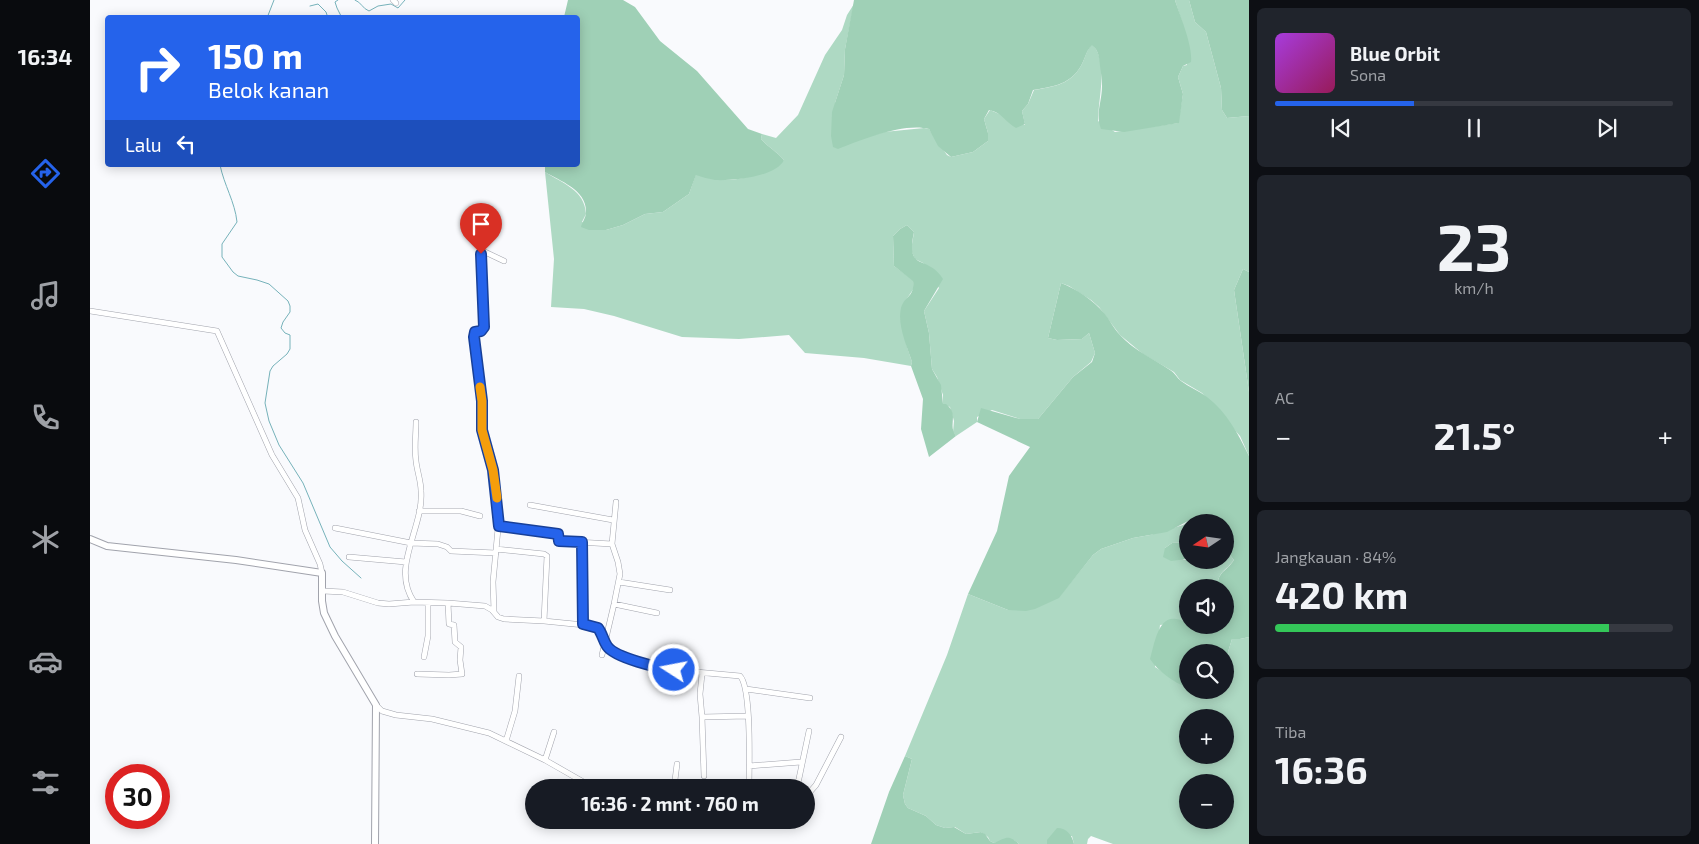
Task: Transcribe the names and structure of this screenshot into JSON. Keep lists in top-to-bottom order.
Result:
{
  "north": "left",
  "page": {
    "tabs": "16:34",
    "turn": ["150 m", "Belok kanan"],
    "song": ["Blue Orbit", "Sona"],
    "then": "Lalu",
    "tile": [
      ["23", "km/h"],
      "AC",
      ["Jangkauan · 84%", "420 km"],
      ["Tiba", "16:36"]
    ],
    "heat": ["−", "21.5°", "+"],
    "map_buttons": ["+", "−"],
    "limit": "30",
    "trip": "16:36 · 2 mnt · 760 m"
  }
}
